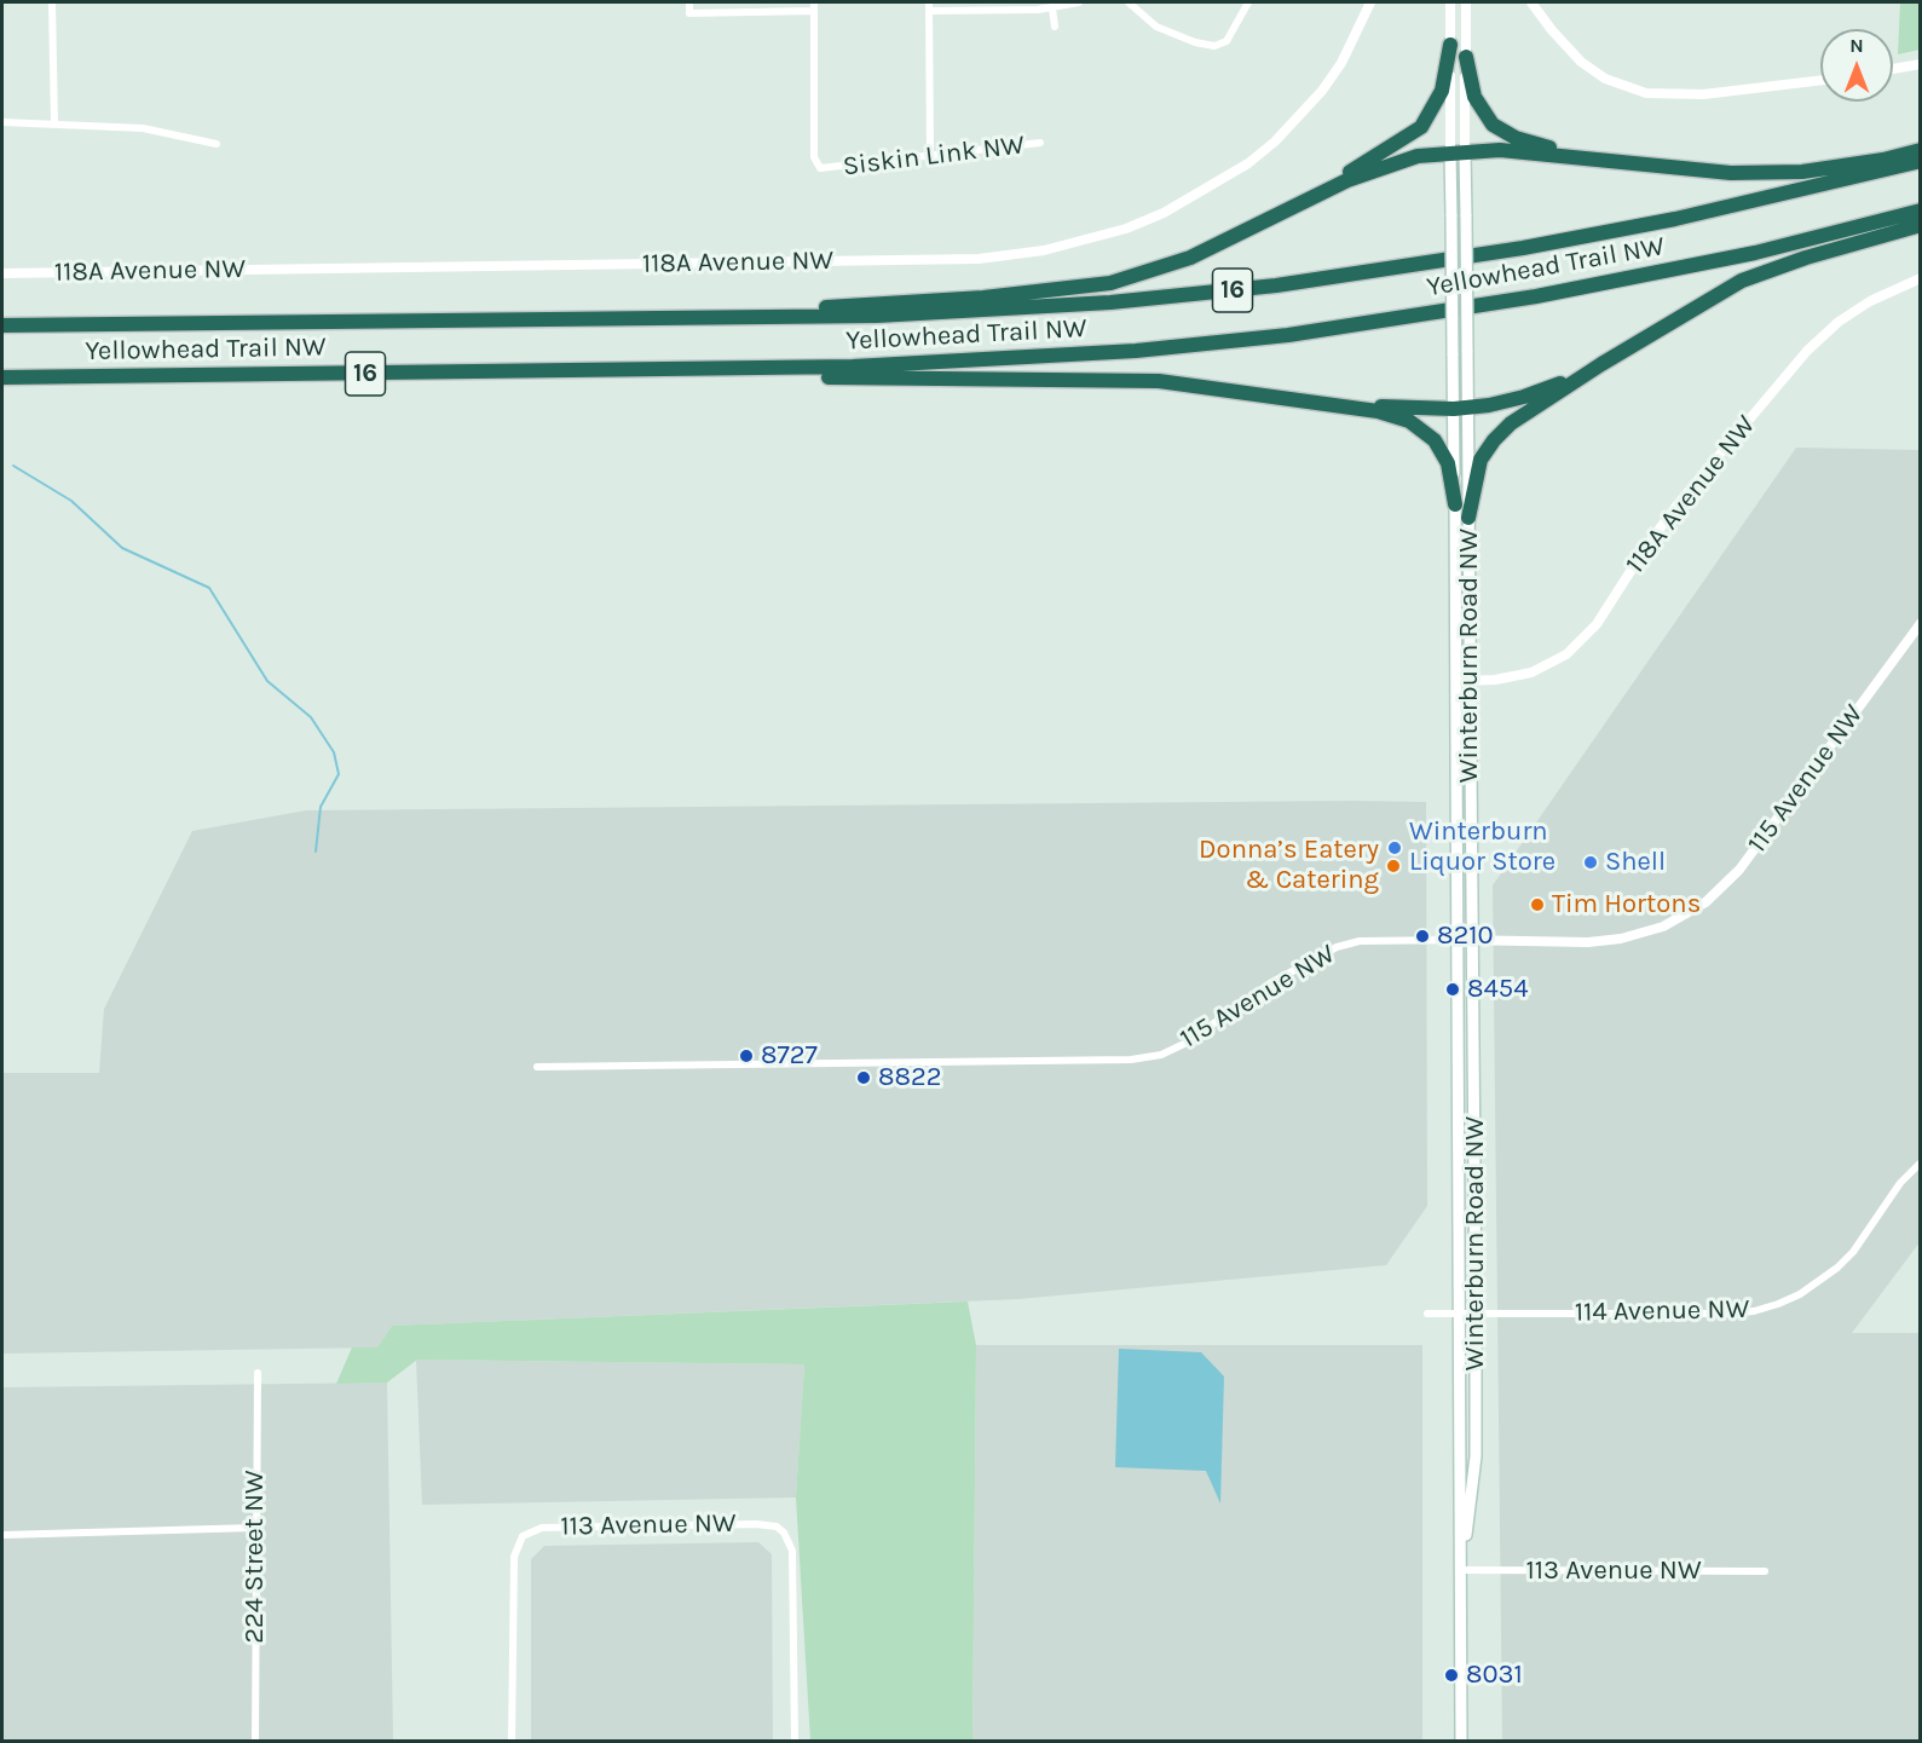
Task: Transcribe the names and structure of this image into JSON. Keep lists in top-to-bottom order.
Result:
{
  "streets": {
    "highway": ["Yellowhead Trail NW", "16"],
    "main road": ["Winterburn Road NW"],
    "street": [
      "Siskin Link NW",
      "118A Avenue NW",
      "115 Avenue NW",
      "114 Avenue NW",
      "113 Avenue NW",
      "224 Street NW"
    ]
  },
  "crossings": [
    ["118A Avenue NW", "Winterburn Road NW"],
    ["Winterburn Road NW", "115 Avenue NW"],
    ["Winterburn Road NW", "114 Avenue NW"],
    ["Winterburn Road NW", "113 Avenue NW"]
  ],
  "places": [
    "Winterburn Liquor Store",
    "Shell",
    "Donna’s Eatery & Catering",
    "Tim Hortons",
    "8210",
    "8454",
    "8727",
    "8822",
    "8031"
  ],
  "north": "top"
}
